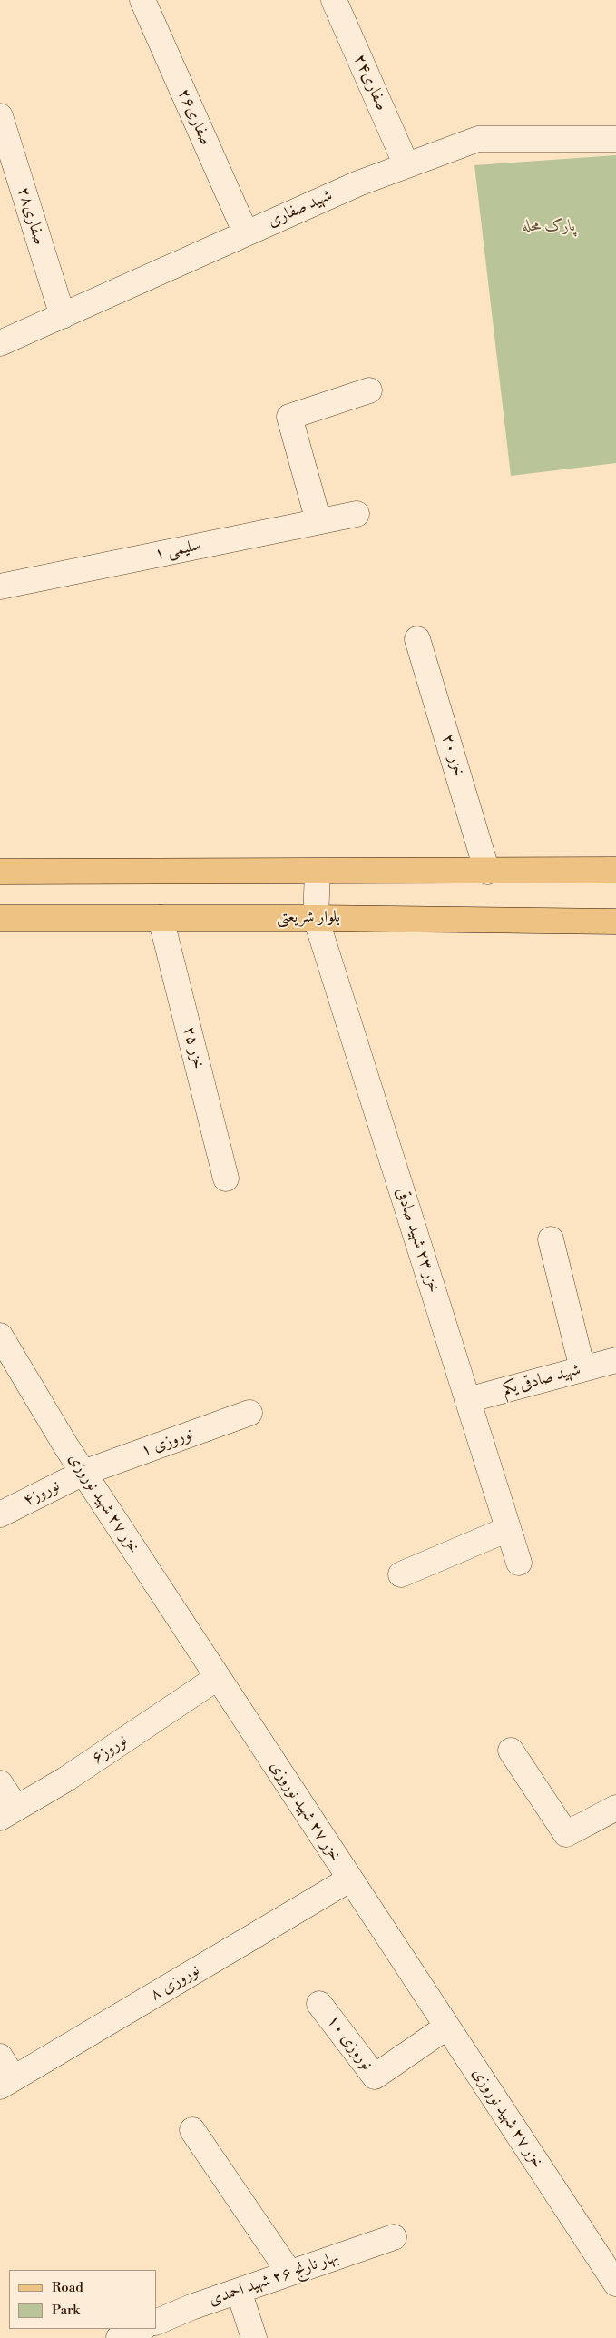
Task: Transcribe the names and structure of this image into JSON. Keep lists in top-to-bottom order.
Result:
{
  "streets": {
    "main road": ["بلوار شریعتی"],
    "street": [
      "صفاری۲۴",
      "صفاری۲۶",
      "شهید صفاری",
      "صفاری۲۸",
      "سلیمی ۱",
      "خزر ۲۰",
      "خزر ۲۵",
      "خزر ۲۳ شهید صادقی",
      "شهید صادقی یکم",
      "نوروزی ۱",
      "نوروز۴",
      "خزر ۲۷ شهید نوروزی",
      "نوروز۶",
      "نوروزی ۸",
      "نوروزی ۱۰",
      "بهار نارنج ۲۶ شهید احمدی"
    ]
  },
  "crossings": [
    ["صفاری۲۴", "شهید صفاری"],
    ["صفاری۲۶", "شهید صفاری"],
    ["شهید صفاری", "صفاری۲۸"],
    ["بلوار شریعتی", "خزر ۲۵"],
    ["بلوار شریعتی", "خزر ۲۳ شهید صادقی"],
    ["خزر ۲۳ شهید صادقی", "شهید صادقی یکم"],
    ["نوروزی ۱", "نوروز۴"],
    ["نوروزی ۱", "خزر ۲۷ شهید نوروزی"],
    ["نوروز۴", "خزر ۲۷ شهید نوروزی"],
    ["خزر ۲۷ شهید نوروزی", "نوروز۶"],
    ["خزر ۲۷ شهید نوروزی", "نوروزی ۸"],
    ["خزر ۲۷ شهید نوروزی", "نوروزی ۱۰"]
  ],
  "parks": ["پارک محله"],
  "legend": ["Road", "Park"]
}
